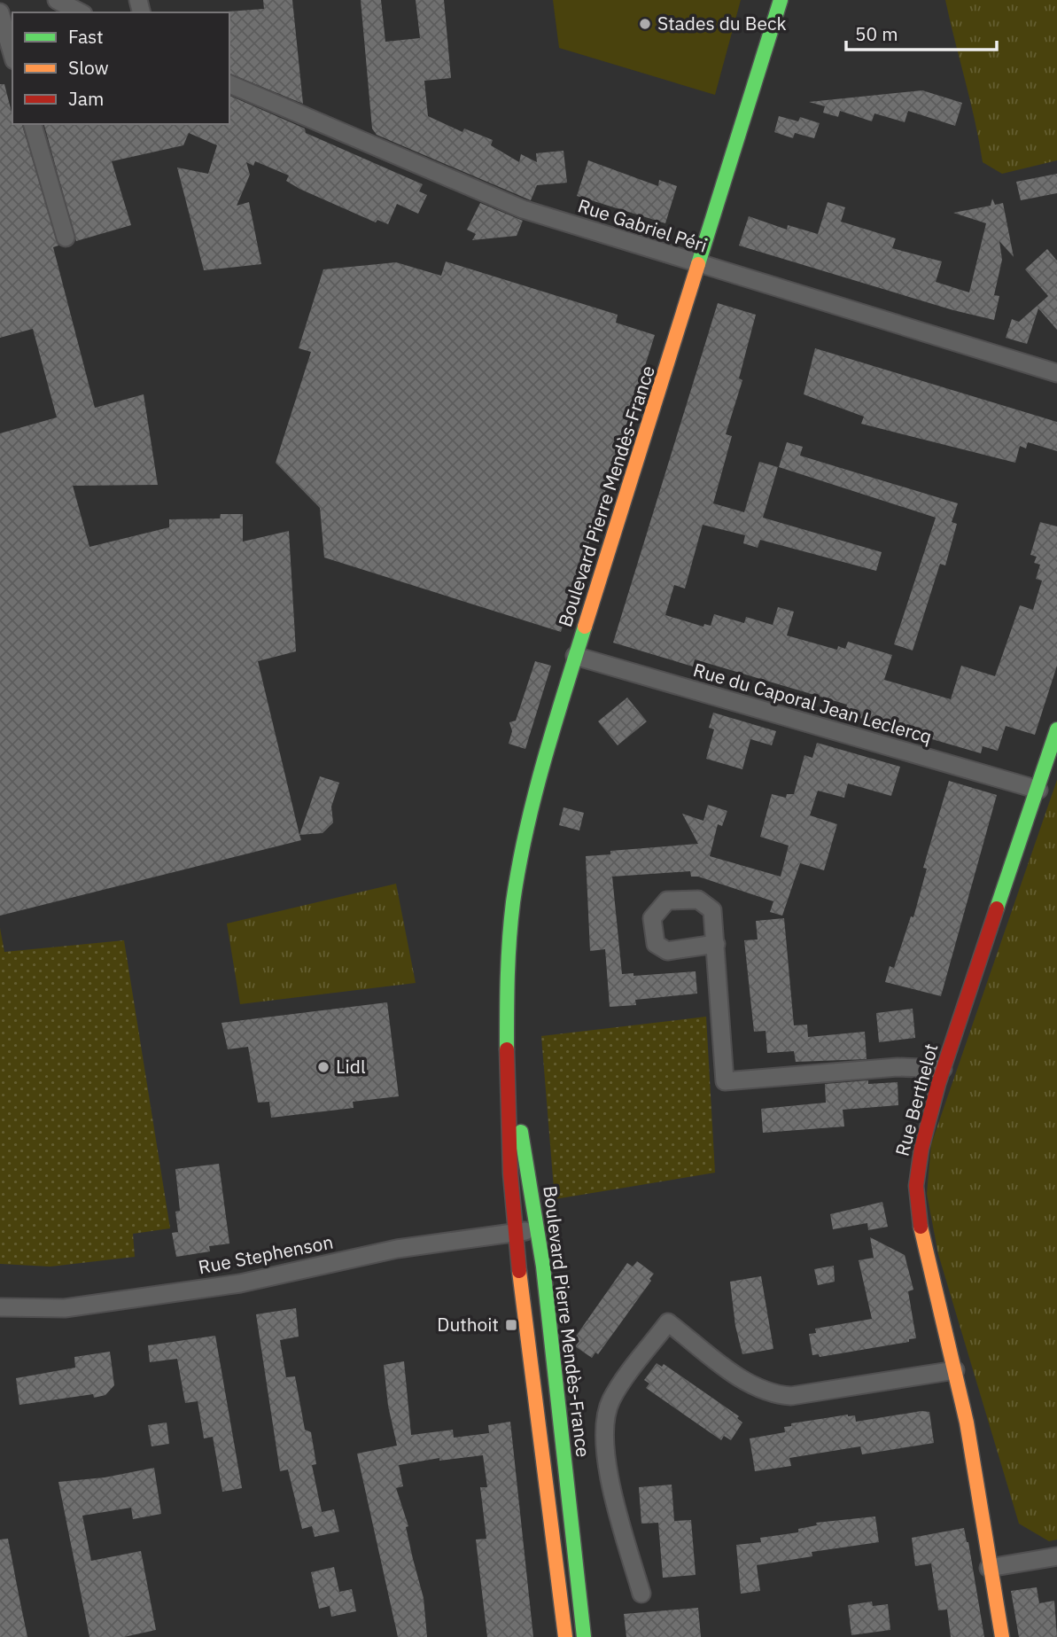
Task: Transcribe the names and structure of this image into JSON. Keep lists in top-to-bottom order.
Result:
{
  "streets": {
    "street": [
      "Rue Gabriel Péri",
      "Boulevard Pierre Mendès-France",
      "Rue du Caporal Jean Leclercq",
      "Rue Berthelot",
      "Rue Stephenson"
    ]
  },
  "crossings": [
    ["Rue Gabriel Péri", "Boulevard Pierre Mendès-France"],
    ["Boulevard Pierre Mendès-France", "Rue du Caporal Jean Leclercq"],
    ["Boulevard Pierre Mendès-France", "Rue Stephenson"],
    ["Rue du Caporal Jean Leclercq", "Rue Berthelot"]
  ],
  "places": {
    "other": ["Stades du Beck", "Lidl"],
    "transit": ["Duthoit"]
  },
  "legend": ["Fast", "Slow", "Jam"],
  "scale_bar": "50 m"
}
